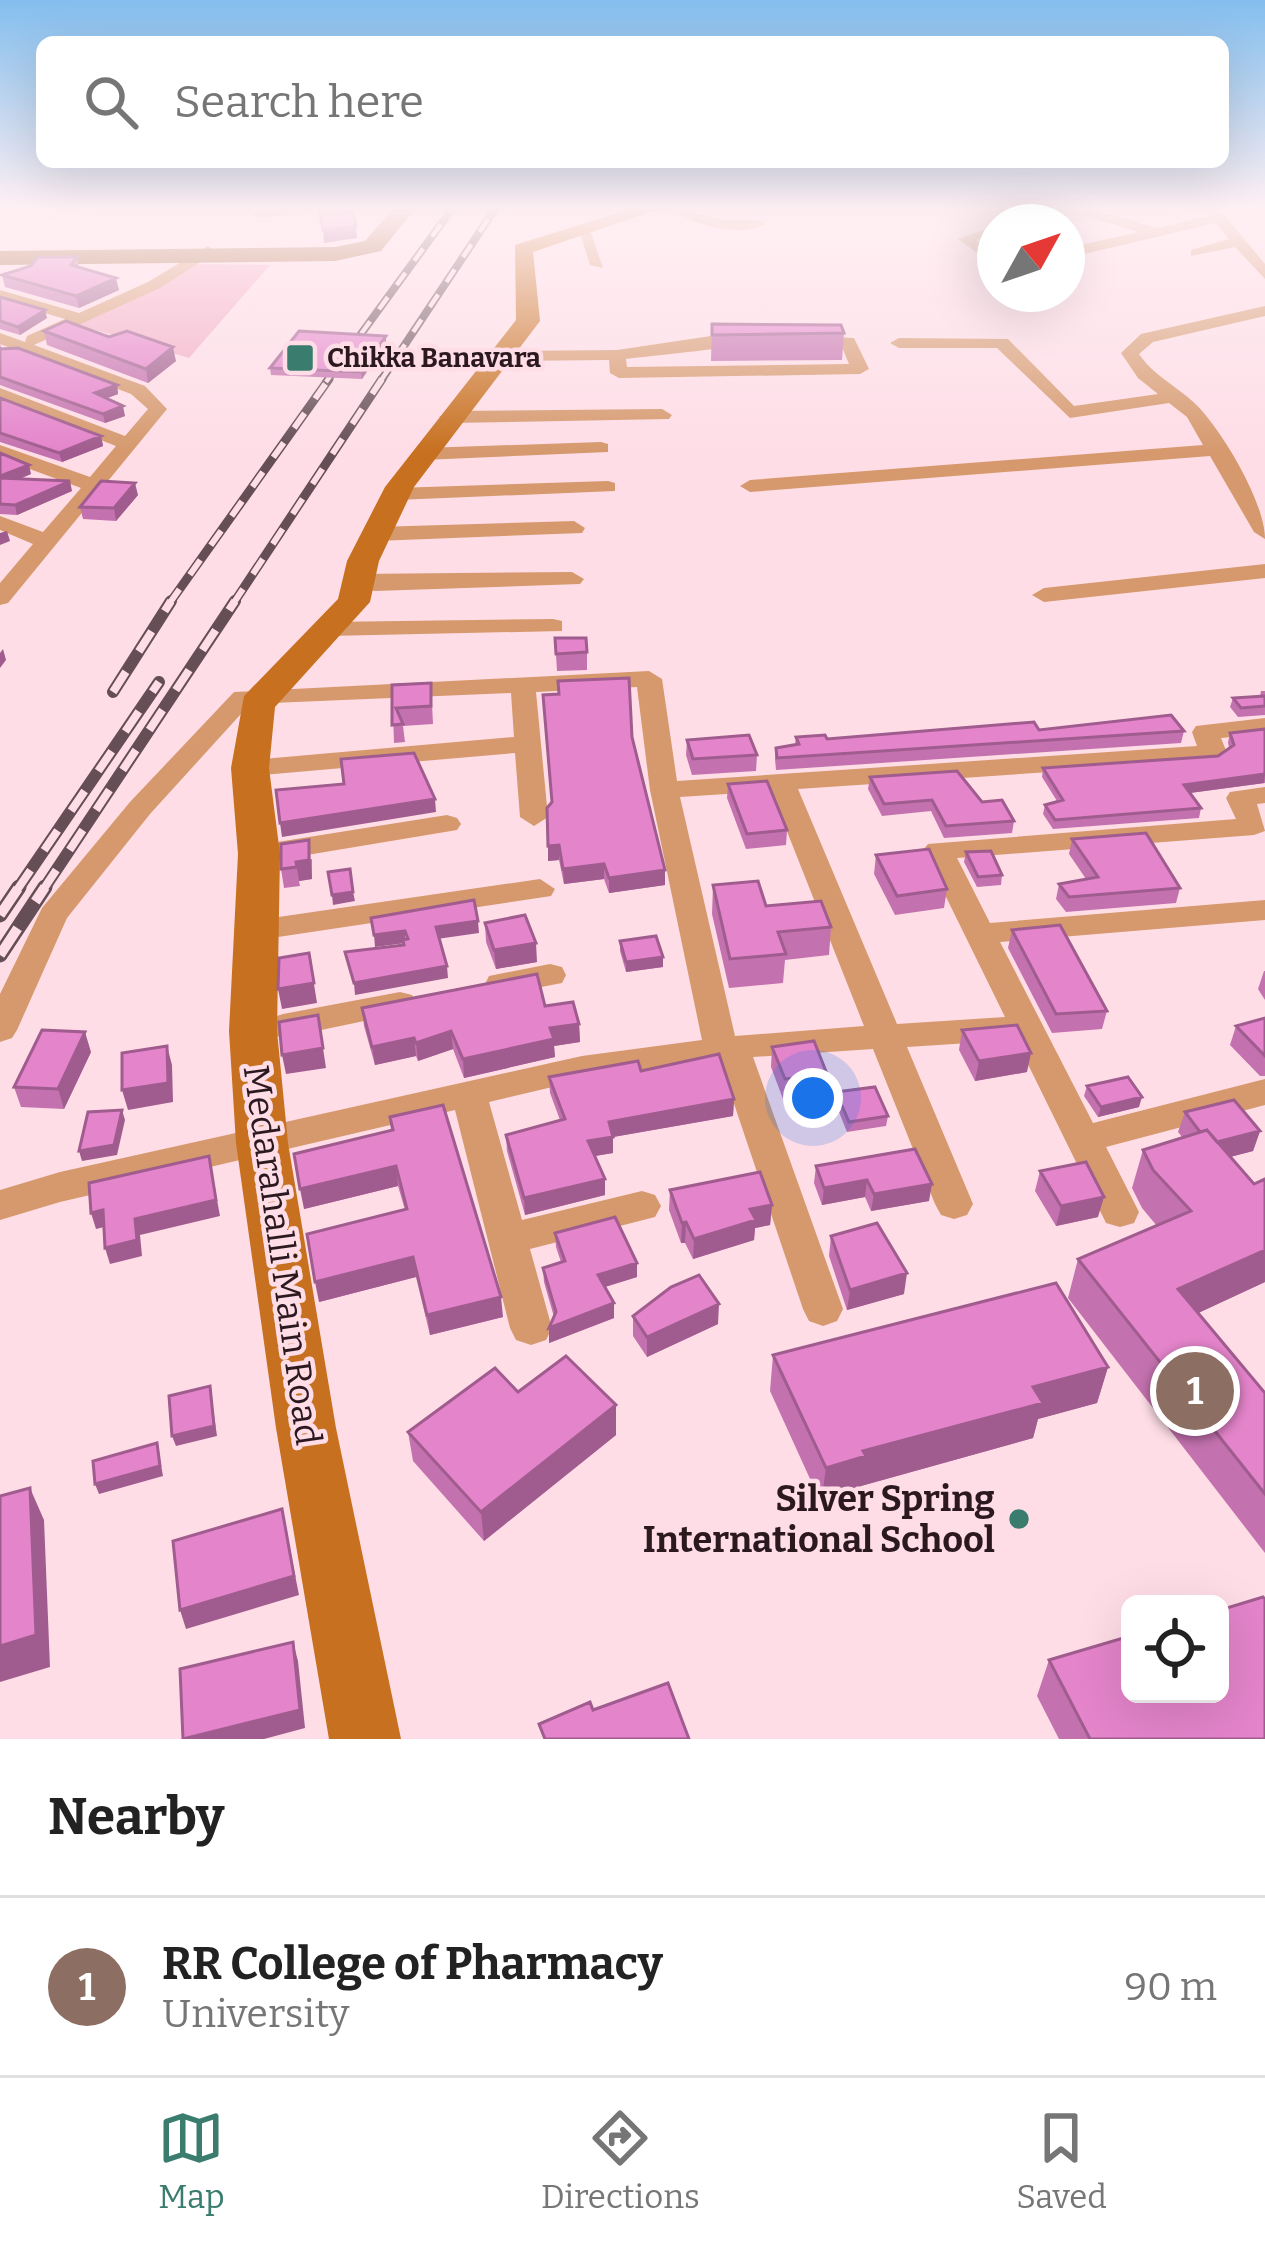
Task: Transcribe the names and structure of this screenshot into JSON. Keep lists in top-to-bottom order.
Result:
{
  "streets": {
    "street": ["Medarahalli Main Road"]
  },
  "places": {
    "transit": ["Chikka Banavara"],
    "other": ["Silver Spring International School"]
  },
  "north": "top right",
  "page": {
    "search": "Search here",
    "pins": "1",
    "heading": "Nearby",
    "list": [
      {
        "mark": "1",
        "name": "RR College of Pharmacy",
        "note": "University",
        "value": "90 m"
      }
    ],
    "nav": ["Map", "Directions", "Saved"]
  }
}
